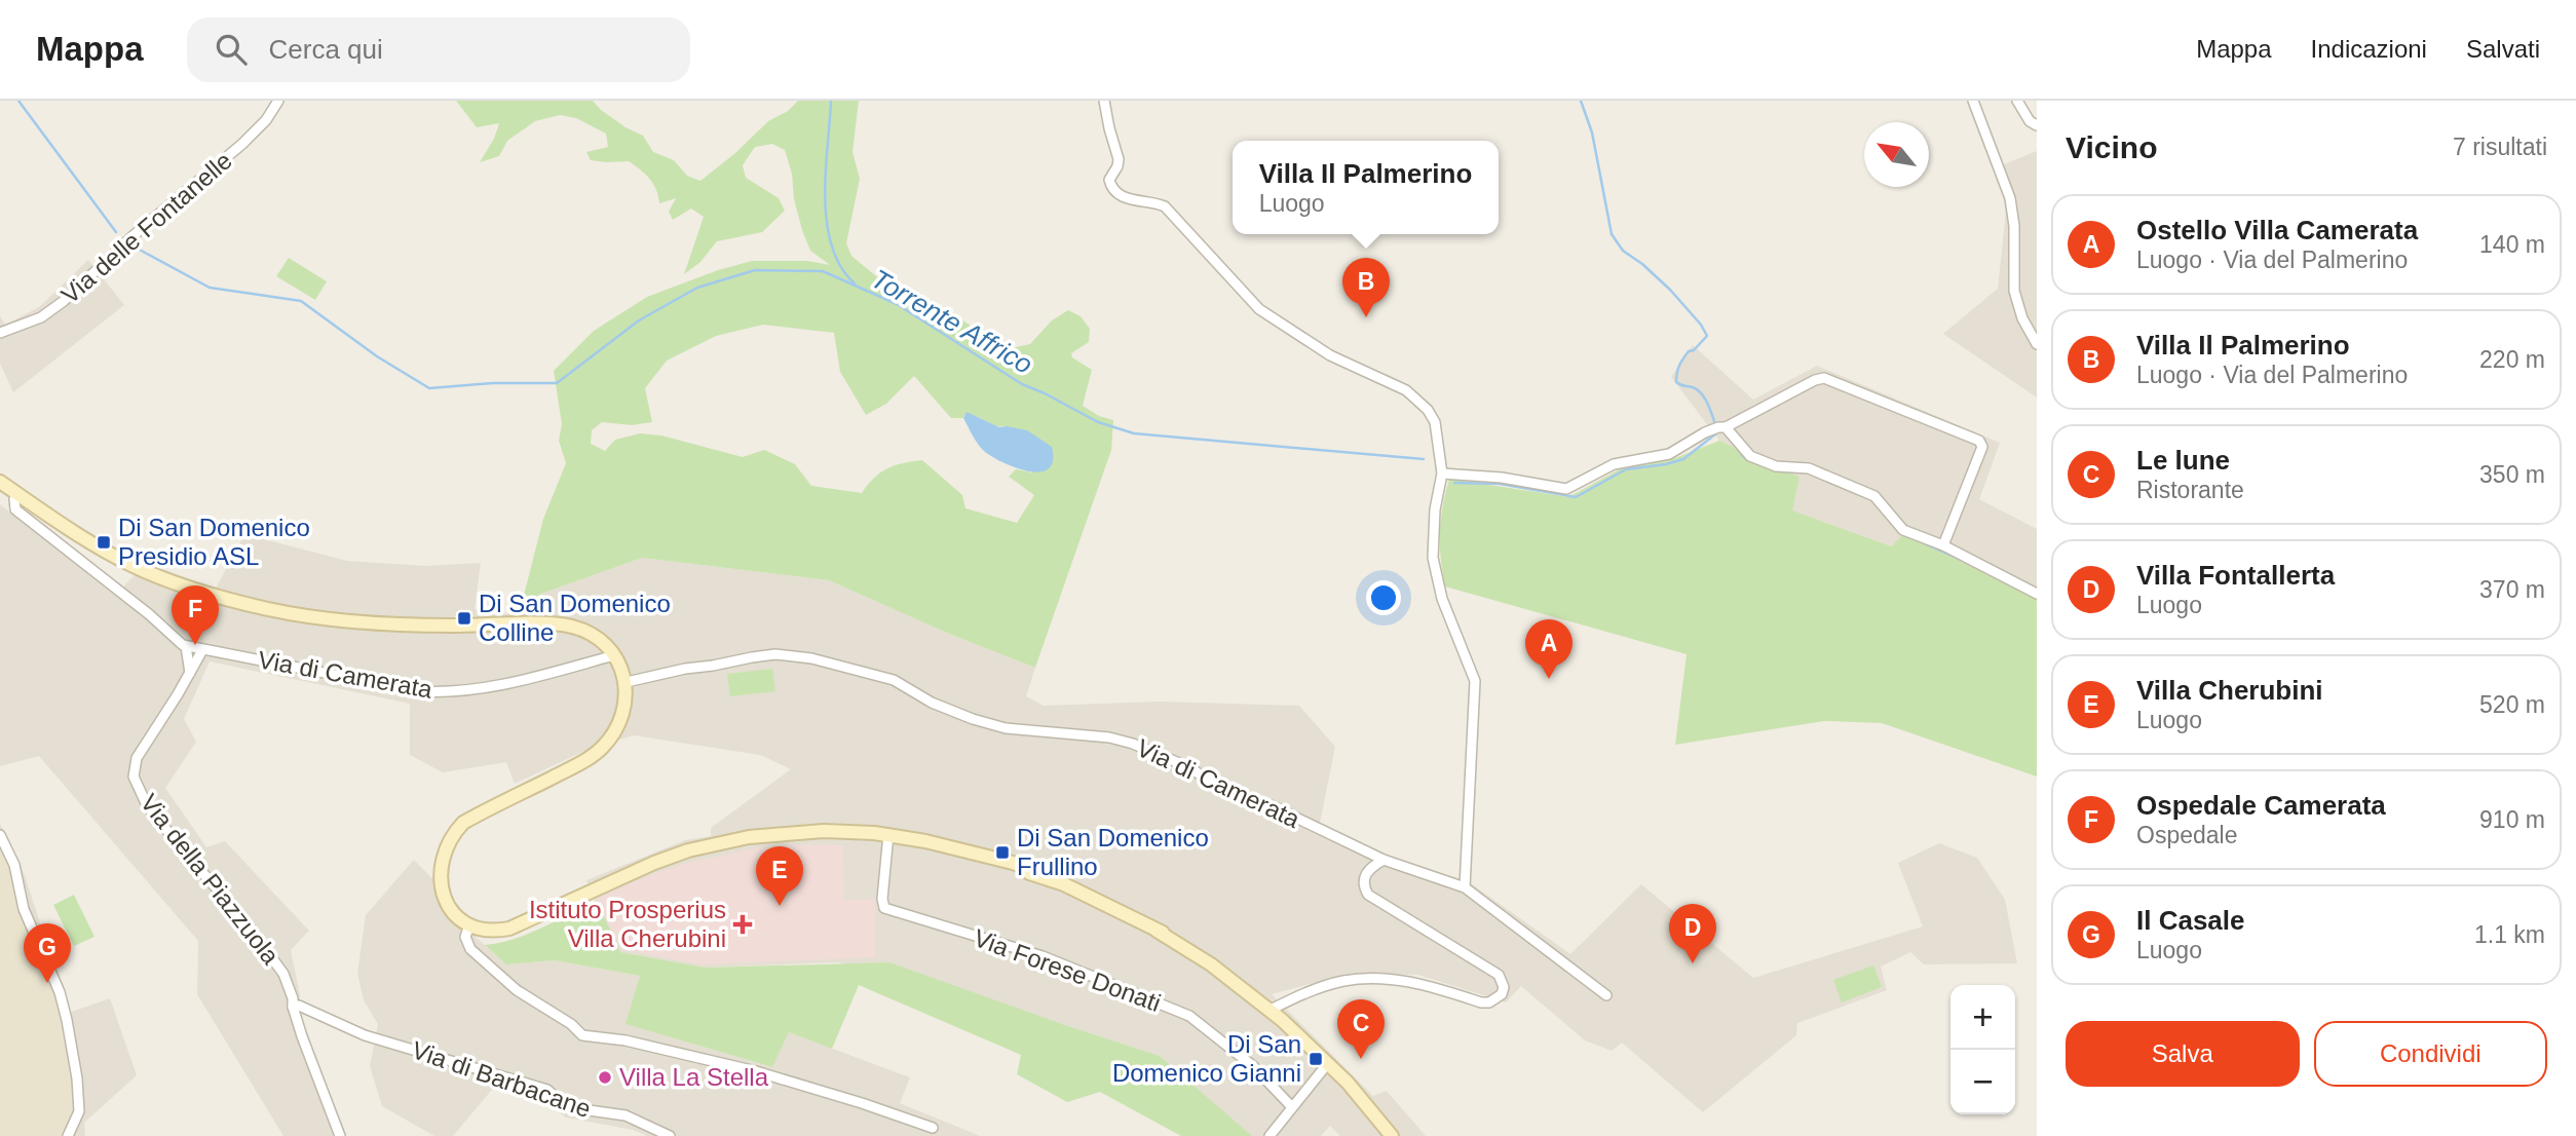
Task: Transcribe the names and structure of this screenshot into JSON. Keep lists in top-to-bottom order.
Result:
{
  "streets": {
    "street": [
      "Via delle Fontanelle",
      "Via di Camerata",
      "Via della Piazzuola",
      "Via Forese Donati",
      "Via di Barbacane"
    ]
  },
  "crossings": [
    ["Via di Camerata", "Via della Piazzuola"],
    ["Via della Piazzuola", "Via di Barbacane"]
  ],
  "water": ["Torrente Affrico"],
  "places": {
    "transit": [
      "Di San Domenico Presidio ASL",
      "Di San Domenico Colline",
      "Di San Domenico Frullino",
      "Di San Domenico Gianni"
    ],
    "health": ["Istituto Prosperius Villa Cherubini"],
    "other": ["Villa La Stella"]
  },
  "north": "top left",
  "page": {
    "header": "Mappa",
    "search": "Cerca qui",
    "nav": ["Mappa", "Indicazioni", "Salvati"],
    "heading": ["Vicino", "7 risultati"],
    "popup": ["Villa Il Palmerino", "Luogo"],
    "list": [
      {
        "mark": "A",
        "name": "Ostello Villa Camerata",
        "note": "Luogo · Via del Palmerino",
        "value": "140 m"
      },
      {
        "mark": "B",
        "name": "Villa Il Palmerino",
        "note": "Luogo · Via del Palmerino",
        "value": "220 m"
      },
      {
        "mark": "C",
        "name": "Le lune",
        "note": "Ristorante",
        "value": "350 m"
      },
      {
        "mark": "D",
        "name": "Villa Fontallerta",
        "note": "Luogo",
        "value": "370 m"
      },
      {
        "mark": "E",
        "name": "Villa Cherubini",
        "note": "Luogo",
        "value": "520 m"
      },
      {
        "mark": "F",
        "name": "Ospedale Camerata",
        "note": "Ospedale",
        "value": "910 m"
      },
      {
        "mark": "G",
        "name": "Il Casale",
        "note": "Luogo",
        "value": "1.1 km"
      }
    ],
    "pins": [
      "B",
      "F",
      "A",
      "E",
      "D",
      "G",
      "C"
    ],
    "map_buttons": ["+", "−"],
    "buttons": ["Salva", "Condividi"]
  }
}
